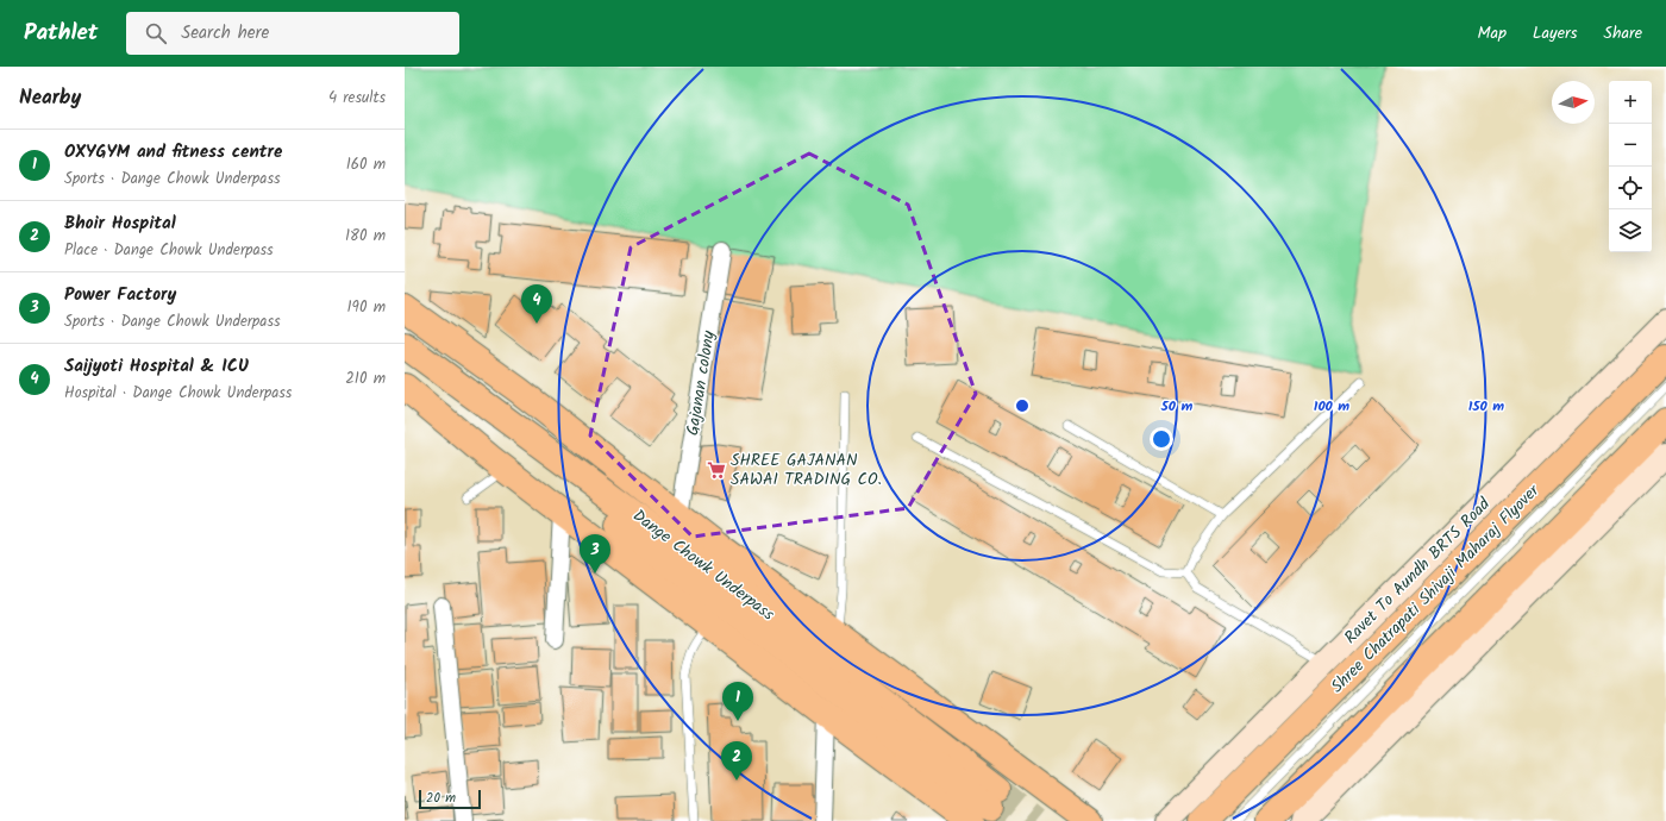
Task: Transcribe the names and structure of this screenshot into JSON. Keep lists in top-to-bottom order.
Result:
{
  "streets": {
    "main road": ["Dange Chowk Underpass", "Shree Chatrapati Shivaji Maharaj Flyover"],
    "street": ["Gajanan colony", "Ravet To Aundh BRTS Road"]
  },
  "places": {
    "supermarket": ["SHREE GAJANAN SAWAI TRADING CO."]
  },
  "scale_bar": "20 m",
  "north": "right",
  "page": {
    "header": "Pathlet",
    "search": "Search here",
    "nav": ["Map", "Layers", "Share"],
    "heading": ["Nearby", "4 results"],
    "map_buttons": ["+", "−"],
    "list": [
      {
        "mark": "1",
        "name": "OXYGYM and fitness centre",
        "note": "Sports · Dange Chowk Underpass",
        "value": "160 m"
      },
      {
        "mark": "2",
        "name": "Bhoir Hospital",
        "note": "Place · Dange Chowk Underpass",
        "value": "180 m"
      },
      {
        "mark": "3",
        "name": "Power Factory",
        "note": "Sports · Dange Chowk Underpass",
        "value": "190 m"
      },
      {
        "mark": "4",
        "name": "Saijyoti Hospital & ICU",
        "note": "Hospital · Dange Chowk Underpass",
        "value": "210 m"
      }
    ],
    "pins": [
      "4",
      "3",
      "1",
      "2"
    ],
    "scale": "20 m"
  },
  "rings": ["50 m", "100 m", "150 m"]
}
